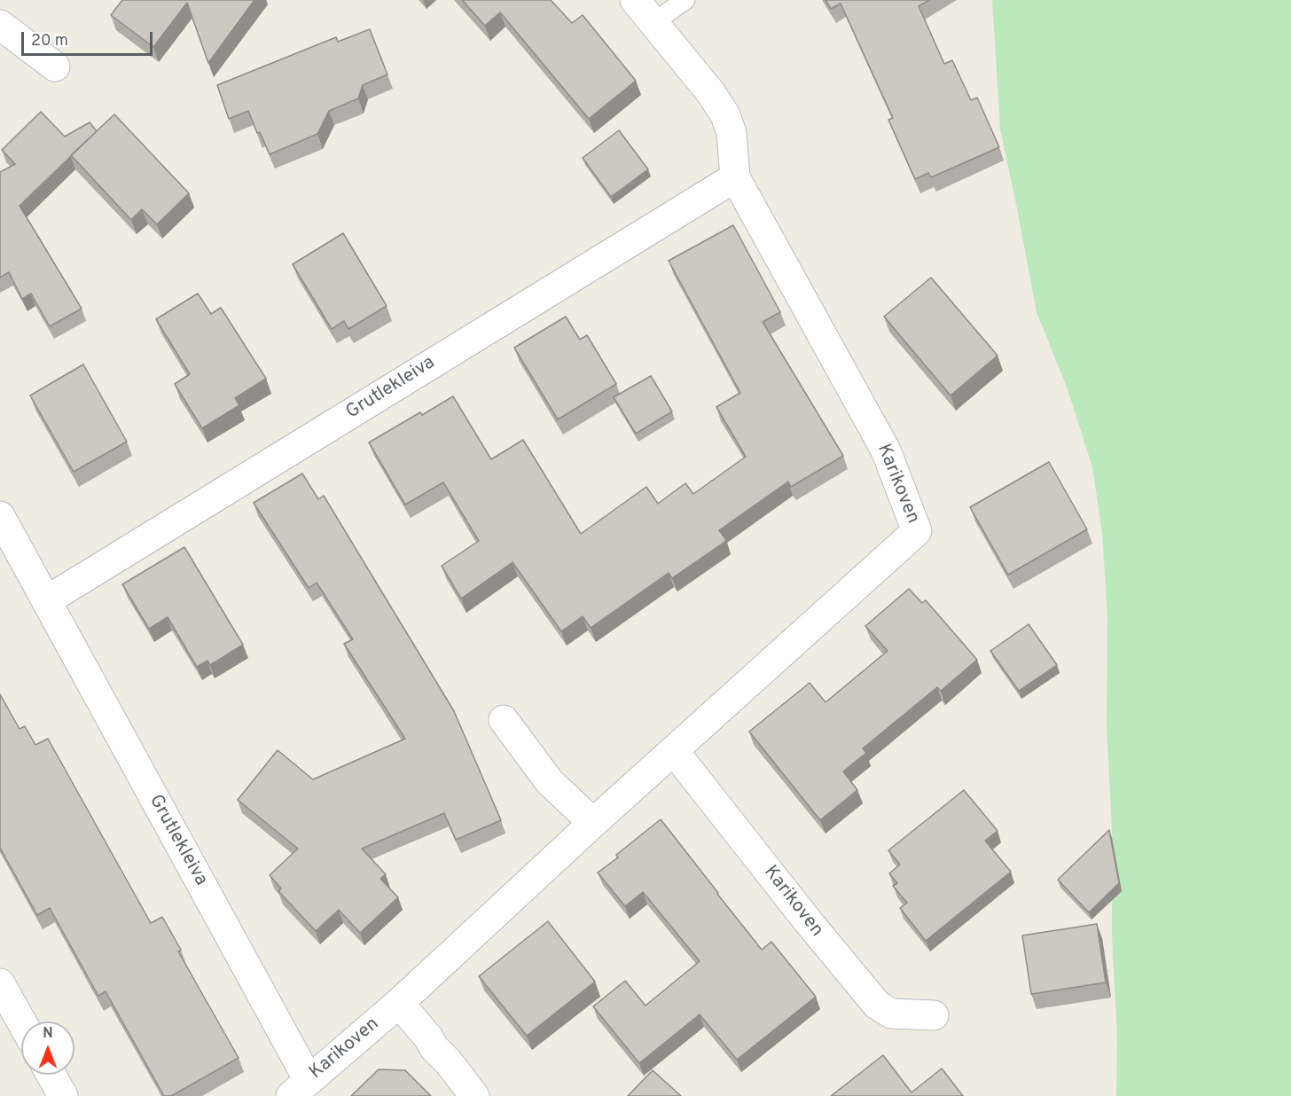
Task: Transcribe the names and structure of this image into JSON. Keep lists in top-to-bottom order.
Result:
{
  "streets": {
    "street": ["Grutlekleiva", "Karikoven"]
  },
  "crossings": [
    ["Grutlekleiva", "Karikoven"]
  ],
  "scale_bar": "20 m",
  "north": "top"
}
